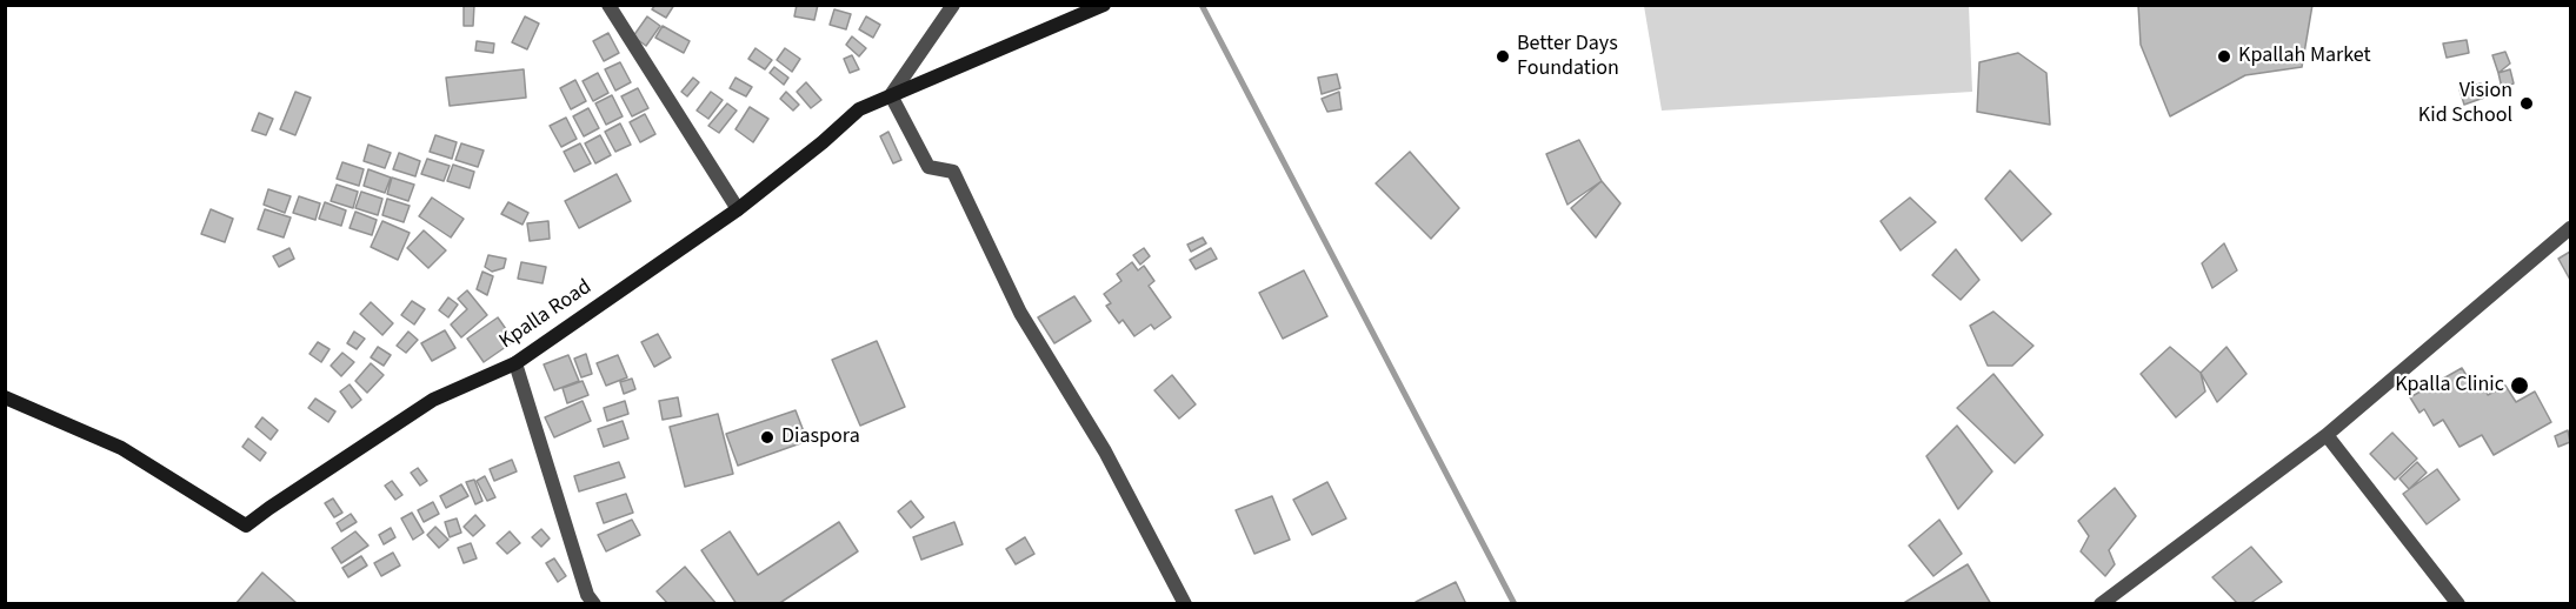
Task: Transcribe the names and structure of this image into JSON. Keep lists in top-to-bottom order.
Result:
{
  "streets": {
    "street": ["Kpalla Road"]
  },
  "places": [
    "Better Days Foundation",
    "Kpallah Market",
    "Vision Kid School",
    "Kpalla Clinic",
    "Diaspora"
  ]
}
